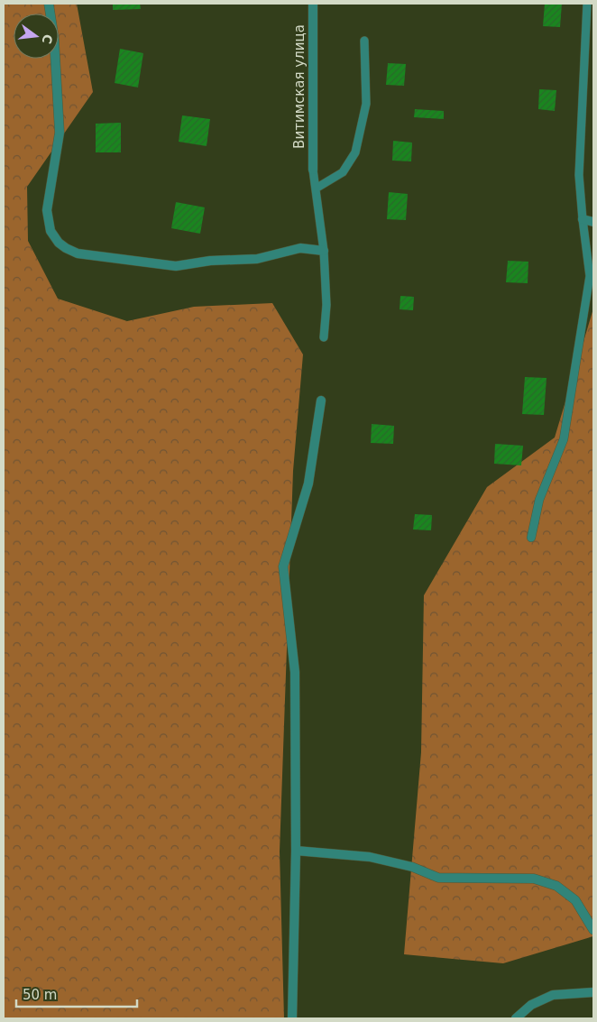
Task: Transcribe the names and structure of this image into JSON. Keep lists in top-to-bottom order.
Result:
{
  "streets": {
    "street": ["Витимская улица"]
  },
  "scale_bar": "50 m",
  "north": "right"
}
